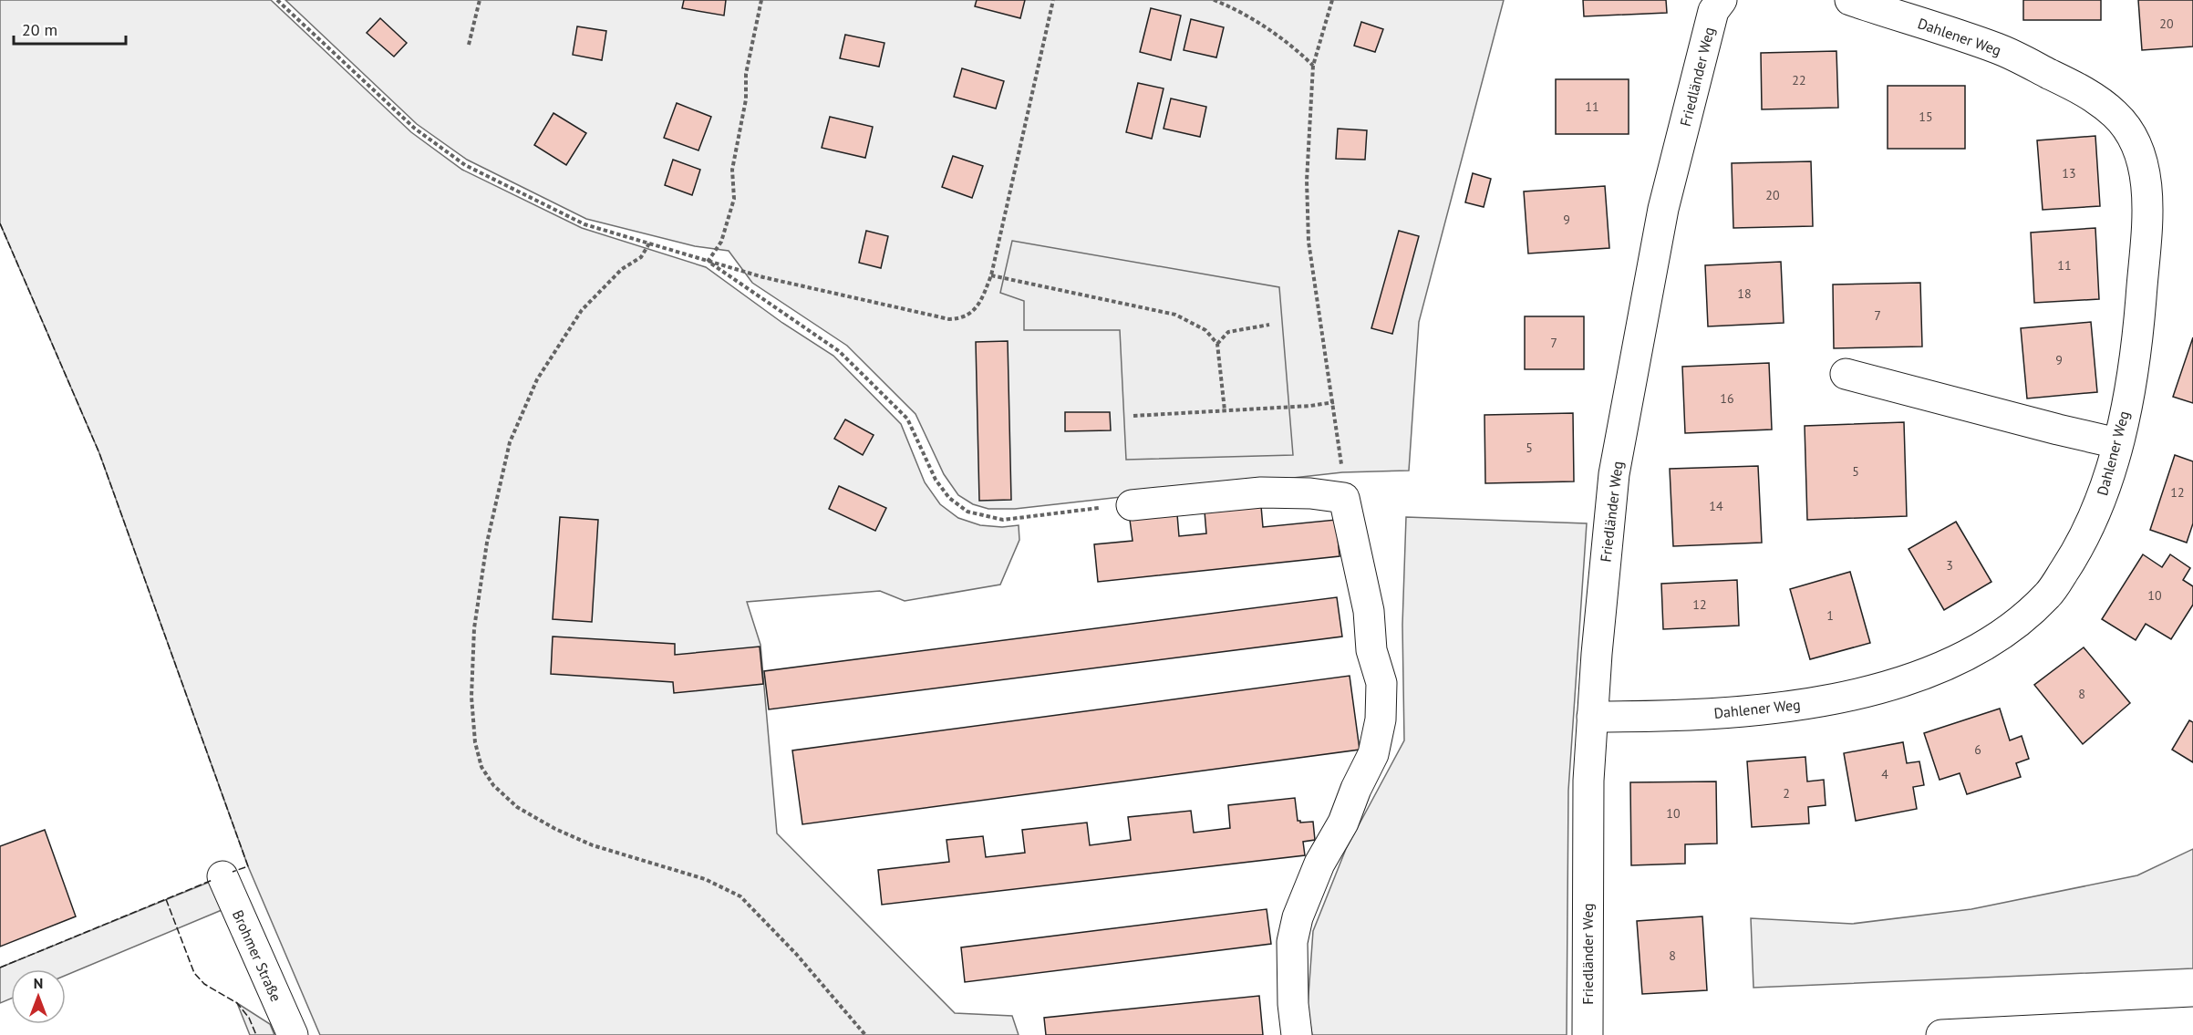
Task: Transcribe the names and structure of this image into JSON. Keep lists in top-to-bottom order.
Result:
{
  "streets": {
    "street": ["Dahlener Weg", "Friedländer Weg", "Brohmer Straße"]
  },
  "crossings": [
    ["Dahlener Weg", "Friedländer Weg"]
  ],
  "house_numbers": [
    "20",
    "22",
    "11",
    "15",
    "13",
    "20",
    "9",
    "11",
    "18",
    "7",
    "7",
    "9",
    "16",
    "5",
    "5",
    "12",
    "14",
    "3",
    "10",
    "12",
    "1",
    "8",
    "6",
    "4",
    "2",
    "10",
    "8"
  ],
  "scale_bar": "20 m",
  "north": "top"
}
